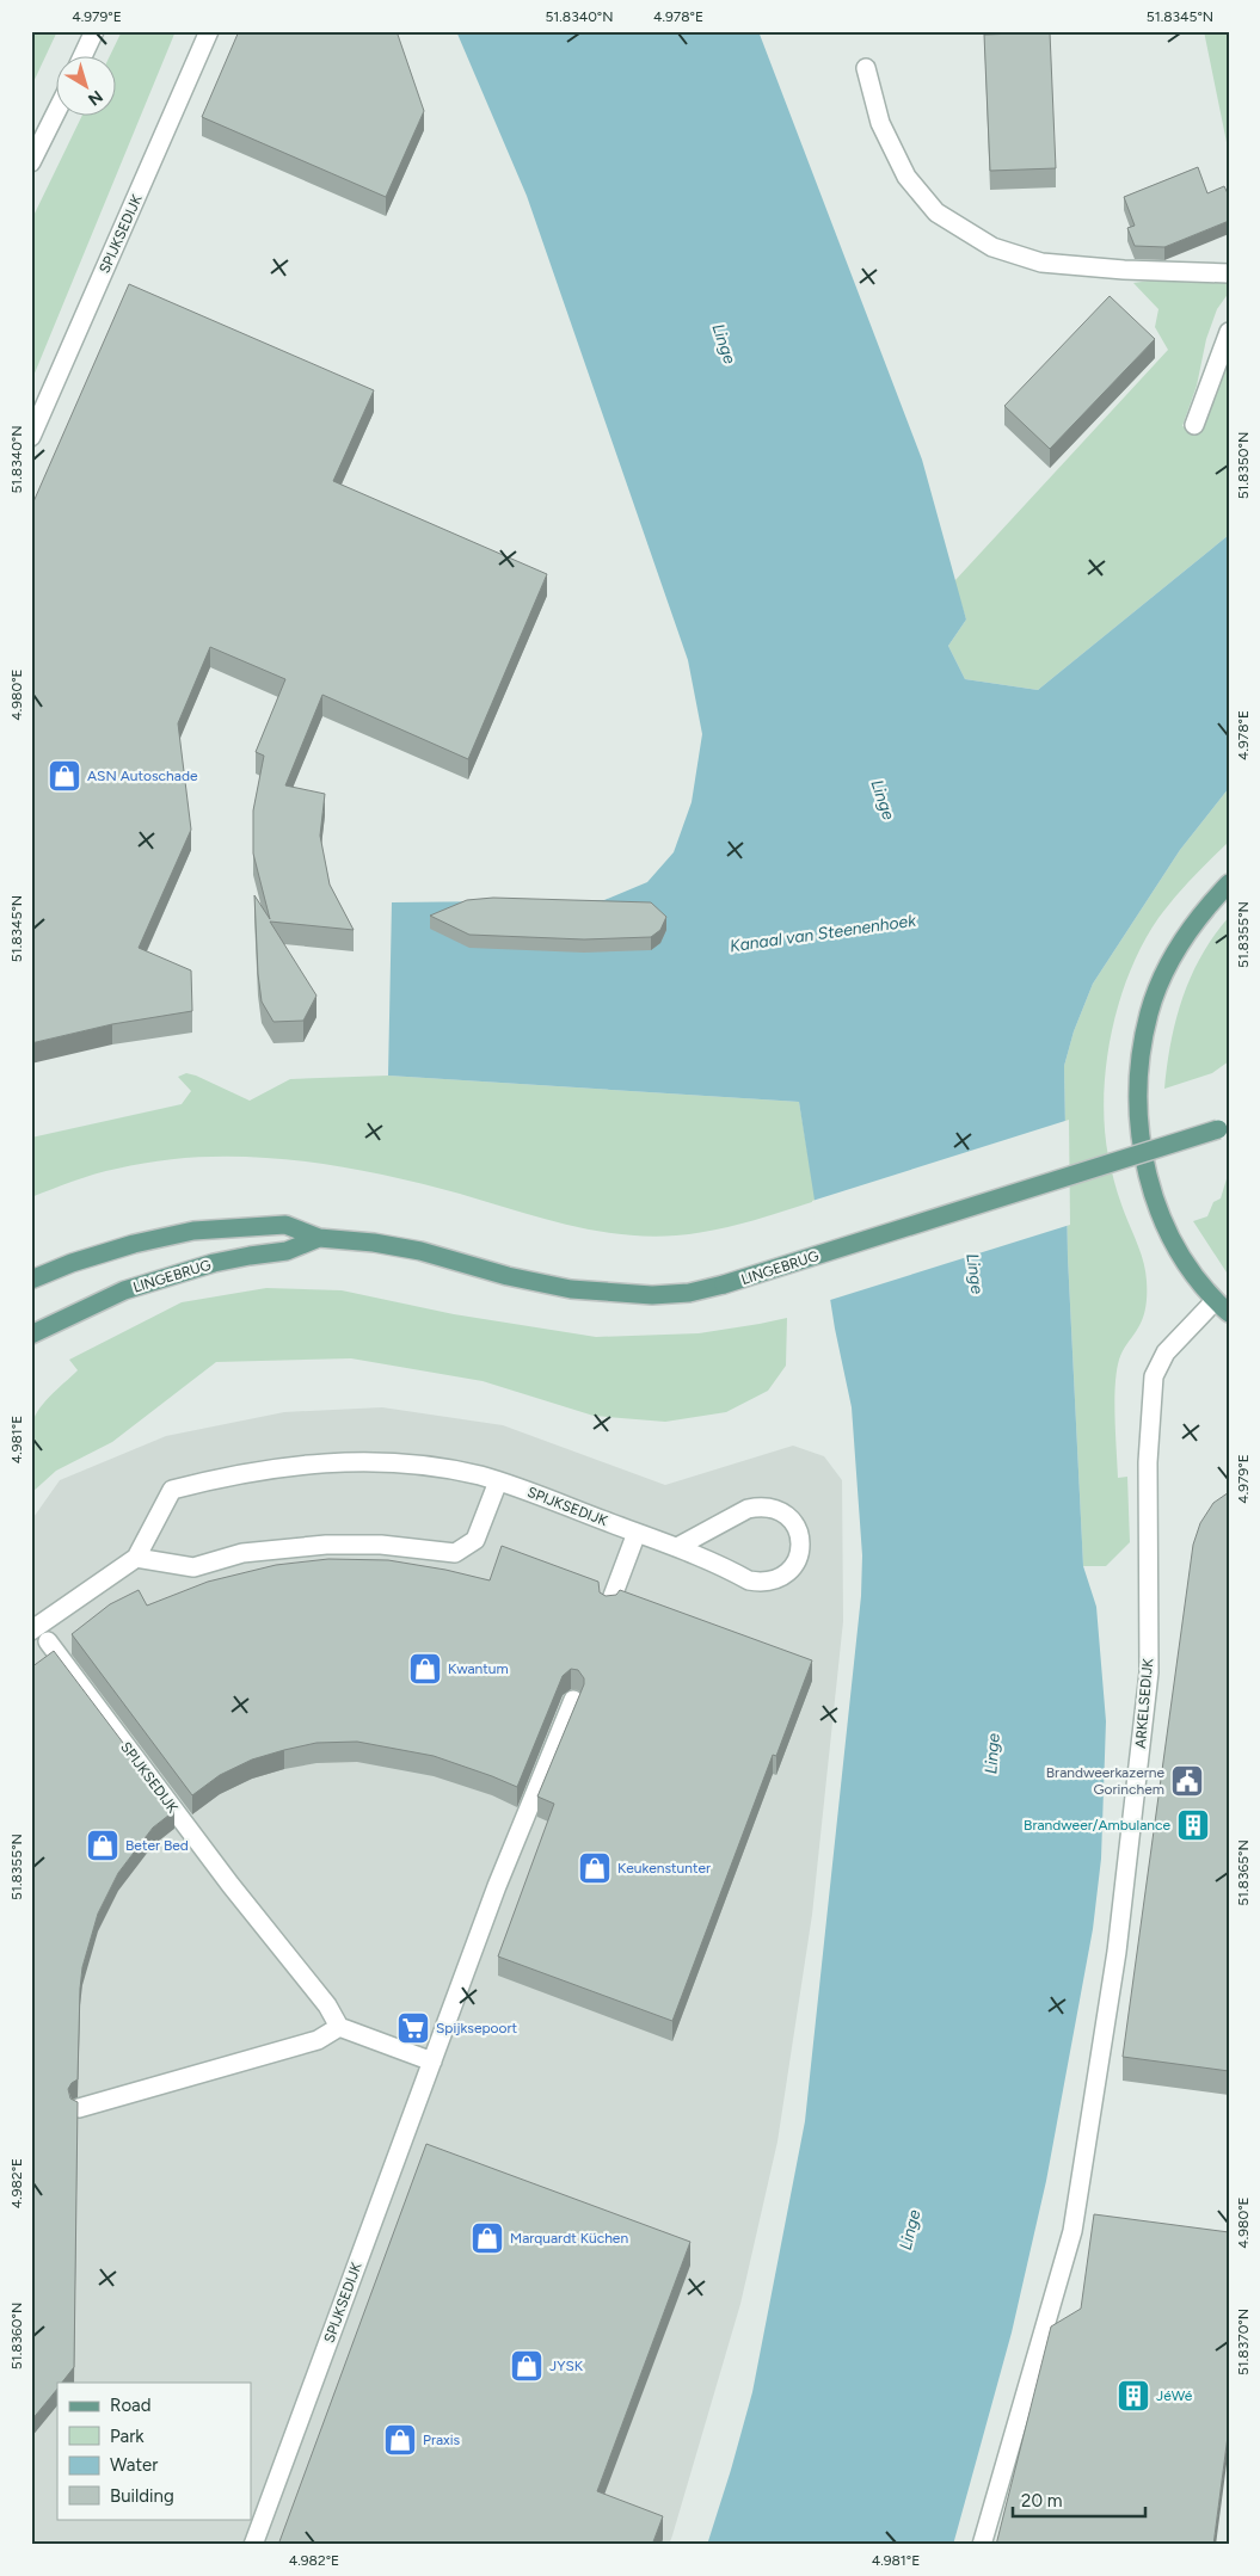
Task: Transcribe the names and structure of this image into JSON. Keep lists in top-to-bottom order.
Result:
{
  "streets": {
    "main road": ["LINGEBRUG"],
    "street": ["SPIJKSEDIJK", "ARKELSEDIJK"]
  },
  "water": ["Linge", "Kanaal van Steenenhoek"],
  "places": {
    "shop": [
      "ASN Autoschade",
      "Kwantum",
      "Beter Bed",
      "Keukenstunter",
      "Marquardt Küchen",
      "JYSK",
      "Praxis"
    ],
    "public building": ["Brandweerkazerne Gorinchem"],
    "building": ["Brandweer/Ambulance", "JéWé"],
    "supermarket": ["Spijksepoort"]
  },
  "legend": [
    "Road",
    "Park",
    "Water",
    "Building"
  ],
  "scale_bar": "20 m",
  "north": "bottom right",
  "coordinates": [
    "4.979°E",
    "51.8340°N",
    "4.978°E",
    "51.8345°N",
    "51.8350°N",
    "4.980°E",
    "51.8355°N",
    "4.981°E",
    "51.8365°N",
    "4.982°E",
    "51.8360°N",
    "51.8370°N"
  ]
}
